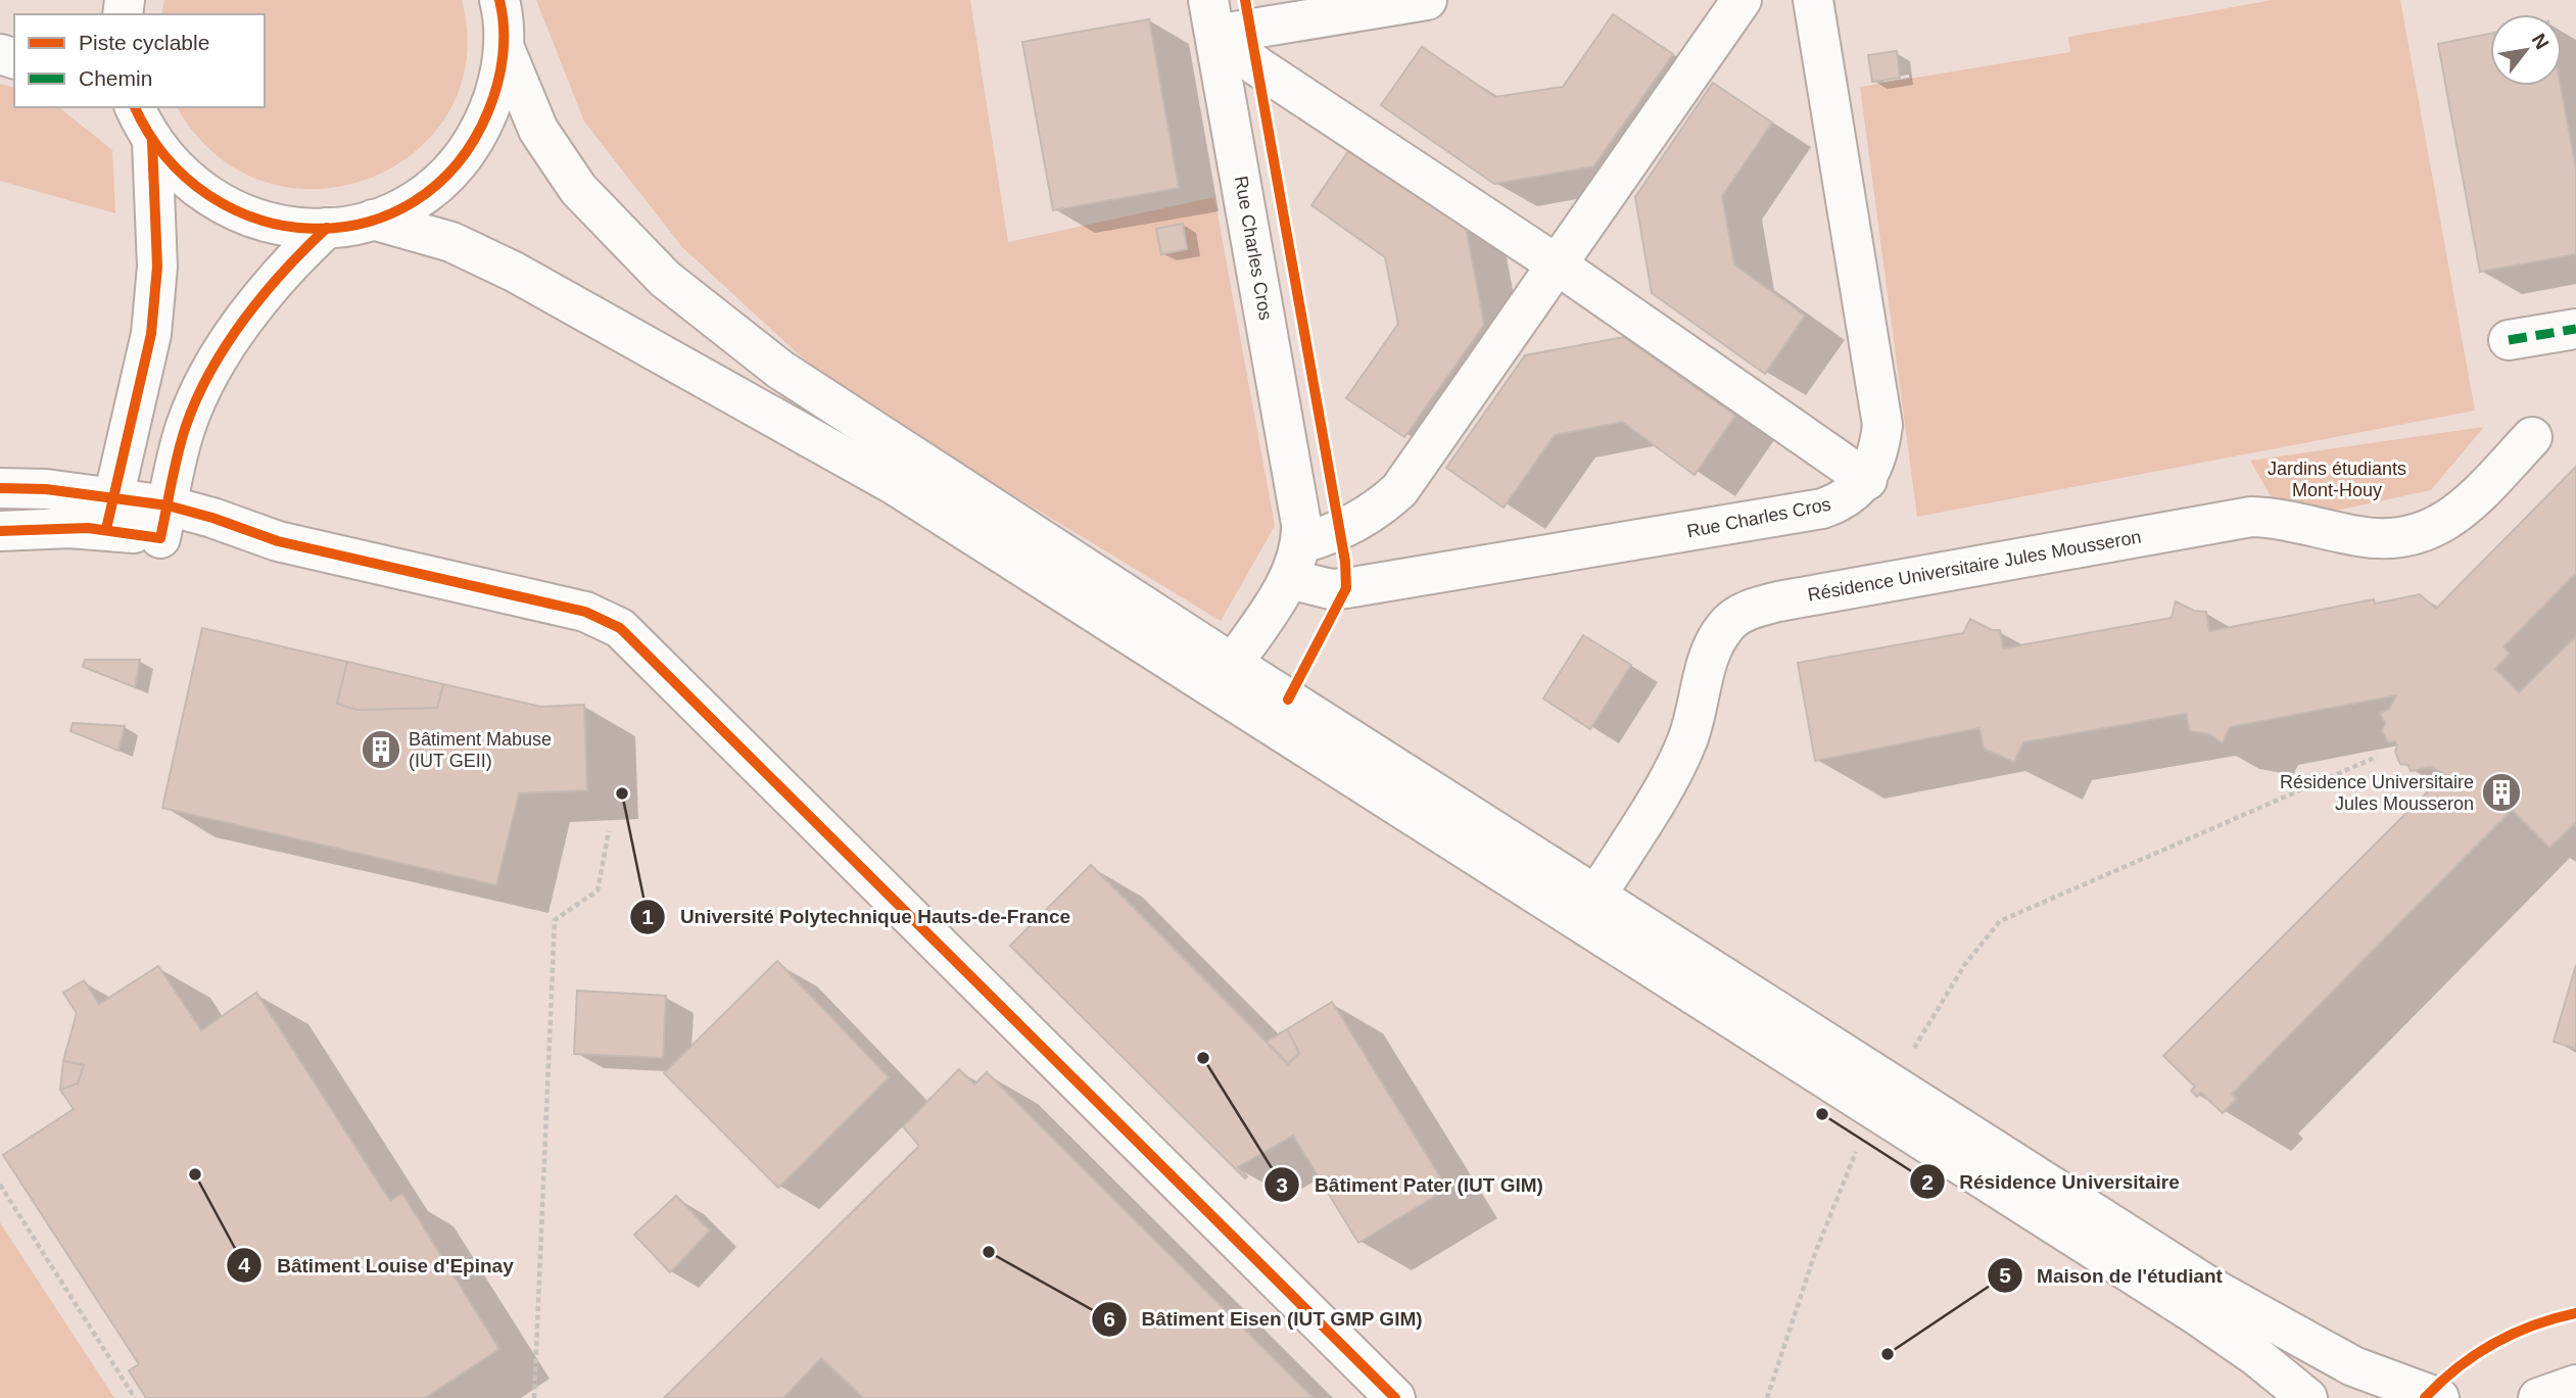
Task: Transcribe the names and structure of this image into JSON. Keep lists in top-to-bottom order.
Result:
{
  "streets": {
    "main road": ["Rue Charles Cros", "Résidence Universitaire Jules Mousseron"]
  },
  "parks": ["Jardins étudiants Mont-Houy"],
  "places": {
    "building": ["Bâtiment Mabuse (IUT GEII)", "Résidence Universitaire Jules Mousseron"],
    "other": [
      "Université Polytechnique Hauts-de-France",
      "Bâtiment Pater (IUT GIM)",
      "Résidence Universitaire",
      "Bâtiment Louise d'Epinay",
      "Bâtiment Eisen (IUT GMP GIM)",
      "Maison de l'étudiant"
    ]
  },
  "legend": ["Piste cyclable", "Chemin"],
  "north": "top right"
}
